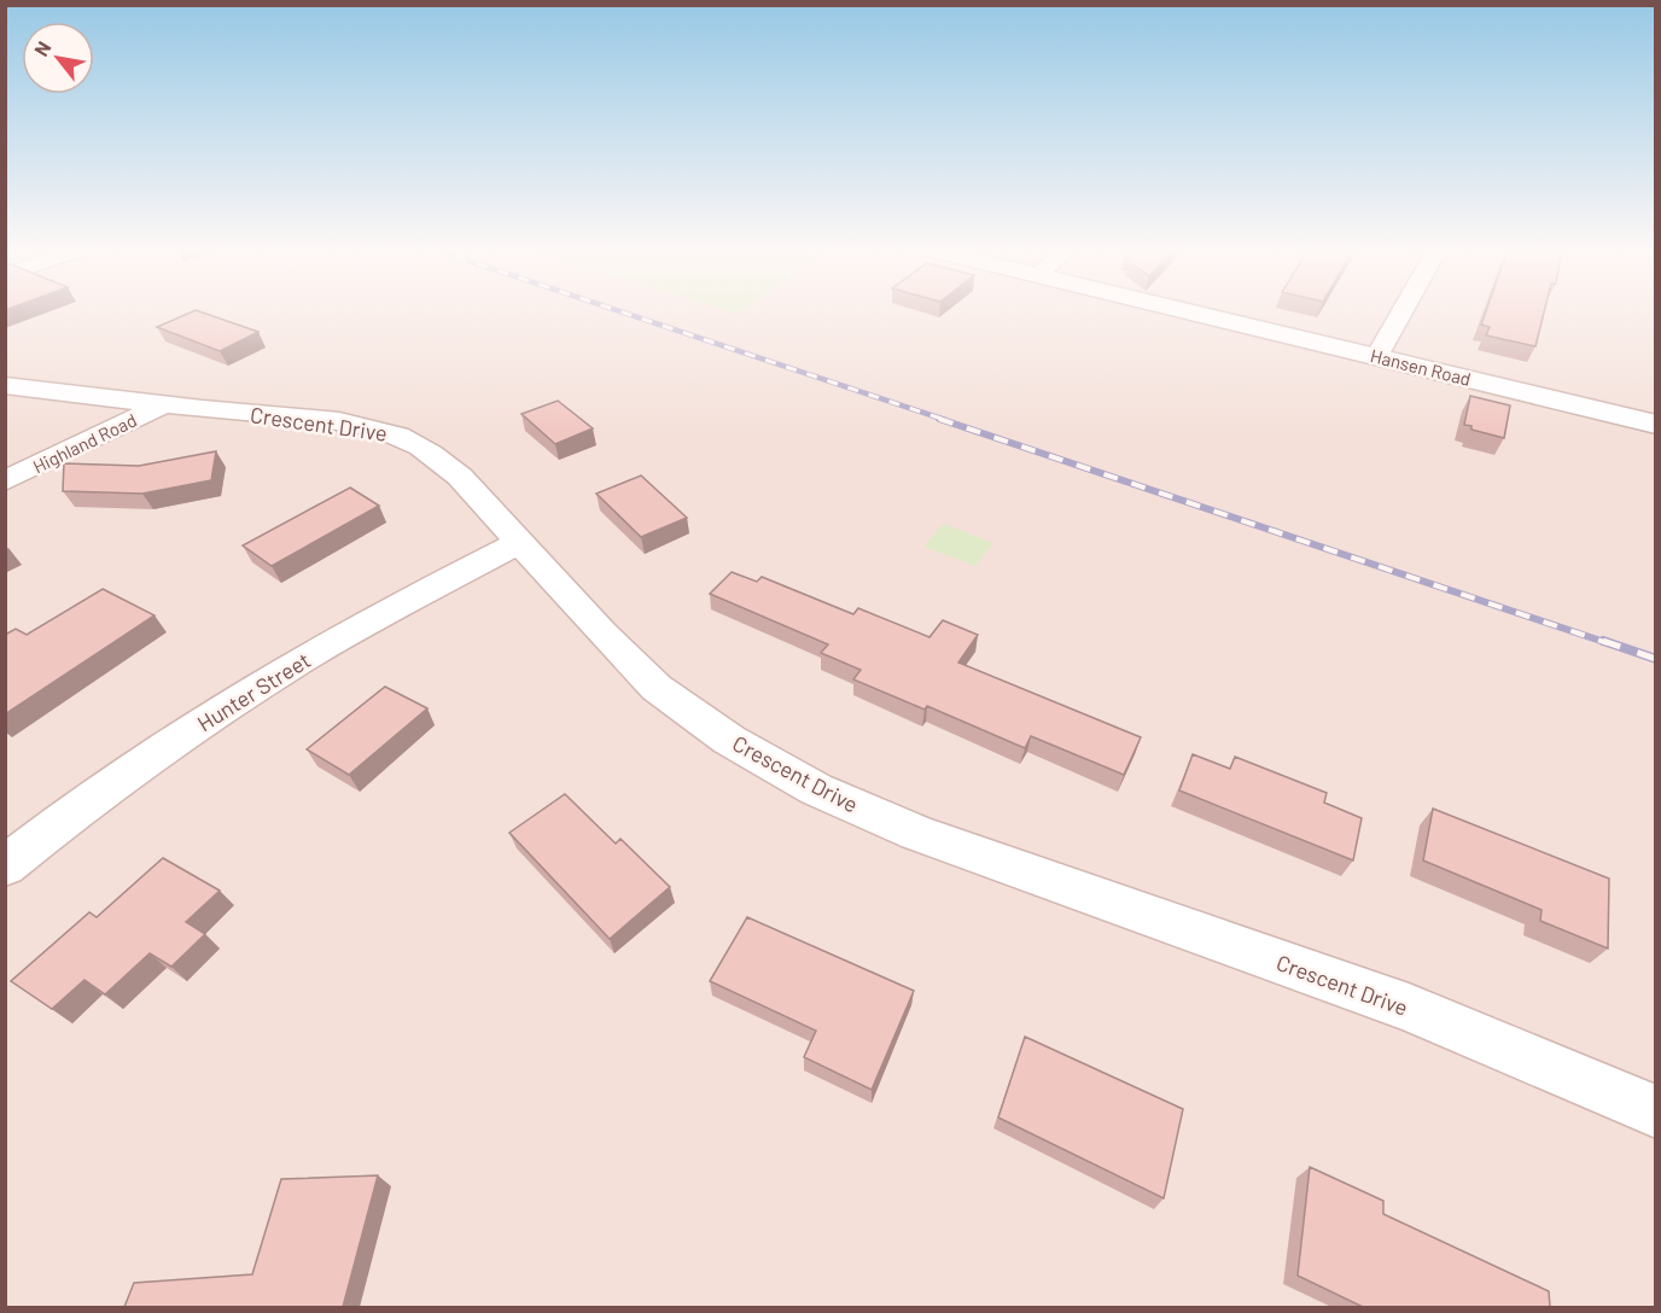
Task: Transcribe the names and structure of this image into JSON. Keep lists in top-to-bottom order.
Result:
{
  "streets": {
    "street": [
      "Hansen Road",
      "Crescent Drive",
      "Highland Road",
      "Hunter Street"
    ]
  },
  "crossings": [
    ["Crescent Drive", "Highland Road"],
    ["Crescent Drive", "Hunter Street"]
  ],
  "north": "top left"
}
